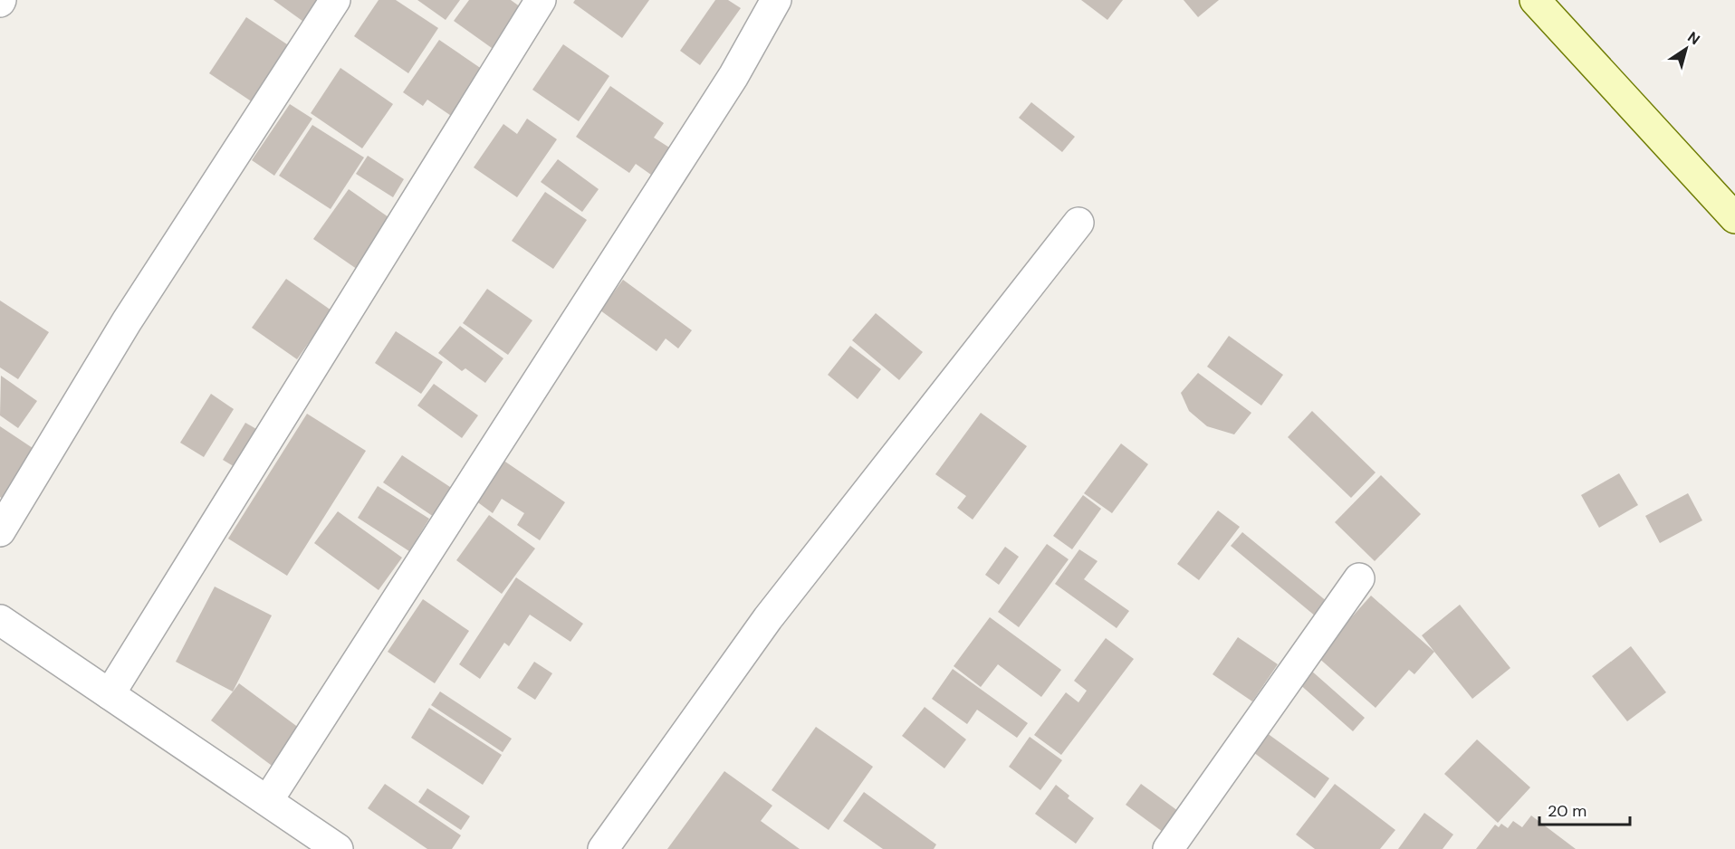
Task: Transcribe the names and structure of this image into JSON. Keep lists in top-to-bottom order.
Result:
{
  "scale_bar": "20 m",
  "north": "top right"
}
